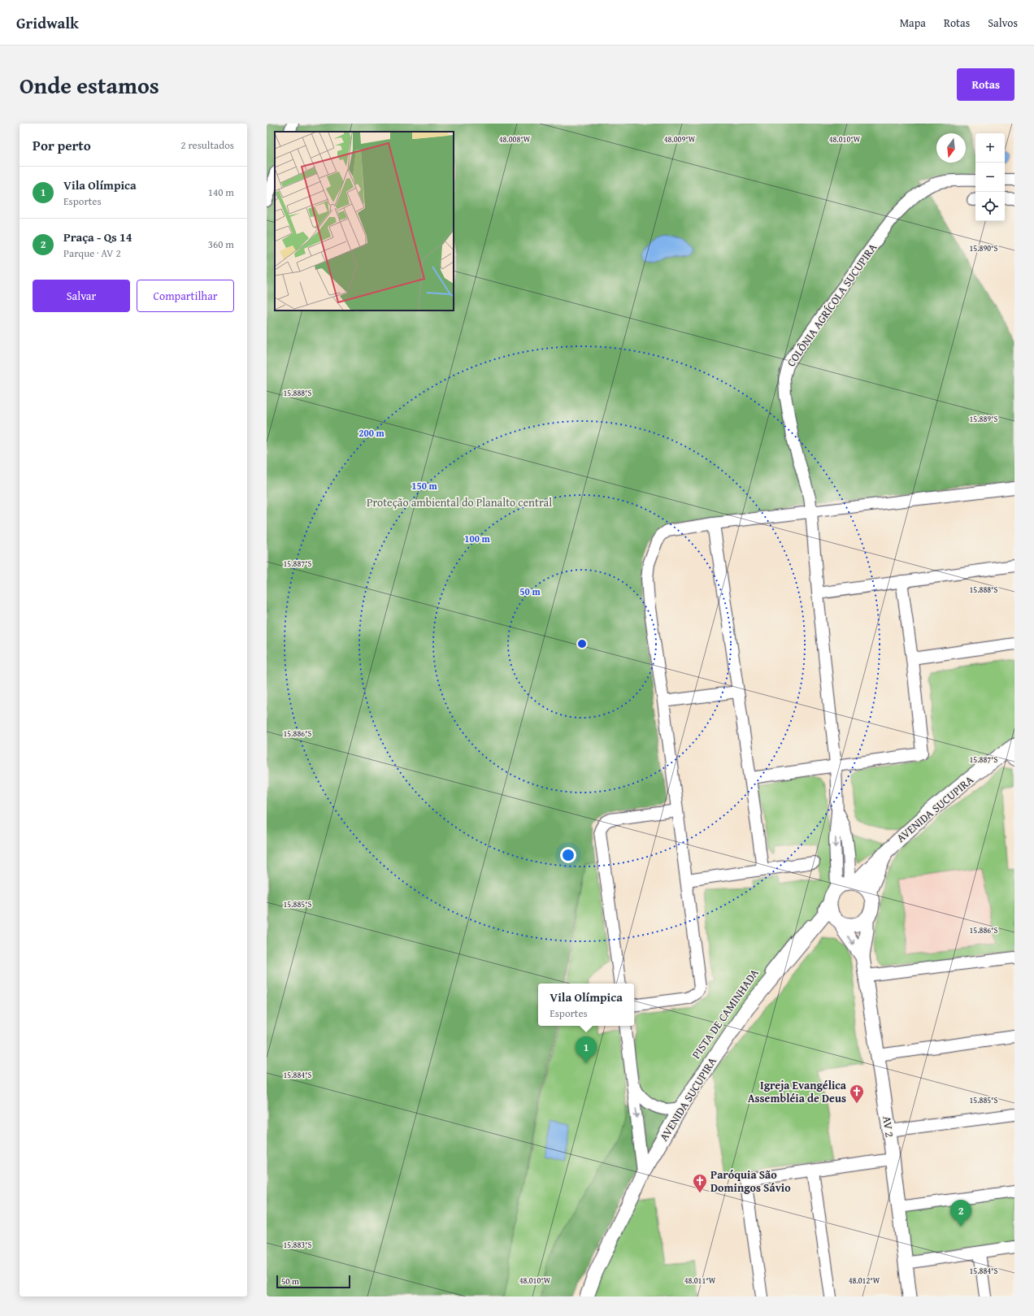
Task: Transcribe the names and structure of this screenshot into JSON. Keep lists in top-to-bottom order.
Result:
{
  "streets": {
    "street": [
      "COLÔNIA AGRÍCOLA SUCUPIRA",
      "AVENIDA SUCUPIRA",
      "PISTA DE CAMINHADA",
      "AV 2"
    ]
  },
  "crossings": [
    ["COLÔNIA AGRÍCOLA SUCUPIRA", "AVENIDA SUCUPIRA"],
    ["COLÔNIA AGRÍCOLA SUCUPIRA", "PISTA DE CAMINHADA"],
    ["COLÔNIA AGRÍCOLA SUCUPIRA", "AV 2"],
    ["AVENIDA SUCUPIRA", "PISTA DE CAMINHADA"],
    ["AVENIDA SUCUPIRA", "AV 2"],
    ["PISTA DE CAMINHADA", "AV 2"]
  ],
  "parks": ["Proteção ambiental do Planalto central"],
  "places": {
    "church": ["Igreja Evangélica Assembléia de Deus", "Paróquia São Domingos Sávio"]
  },
  "scale_bar": "50 m",
  "north": "bottom",
  "page": {
    "header": "Gridwalk",
    "nav": ["Mapa", "Rotas", "Salvos"],
    "title": "Onde estamos",
    "buttons": [
      "Rotas",
      ["Salvar", "Compartilhar"]
    ],
    "heading": ["Por perto", "2 resultados"],
    "map_buttons": ["+", "−"],
    "list": [
      {
        "mark": "1",
        "name": "Vila Olímpica",
        "note": "Esportes",
        "value": "140 m"
      },
      {
        "mark": "2",
        "name": "Praça - Qs 14",
        "note": "Parque · AV 2",
        "value": "360 m"
      }
    ],
    "popup": ["Vila Olímpica", "Esportes"],
    "pins": ["1", "2"],
    "scale": "50 m"
  },
  "coordinates": [
    "48.008°W",
    "48.009°W",
    "48.010°W",
    "15.890°S",
    "15.888°S",
    "15.889°S",
    "15.887°S",
    "15.886°S",
    "15.885°S",
    "15.884°S",
    "15.883°S",
    "48.011°W",
    "48.012°W"
  ],
  "rings": [
    "200 m",
    "150 m",
    "100 m",
    "50 m"
  ]
}
